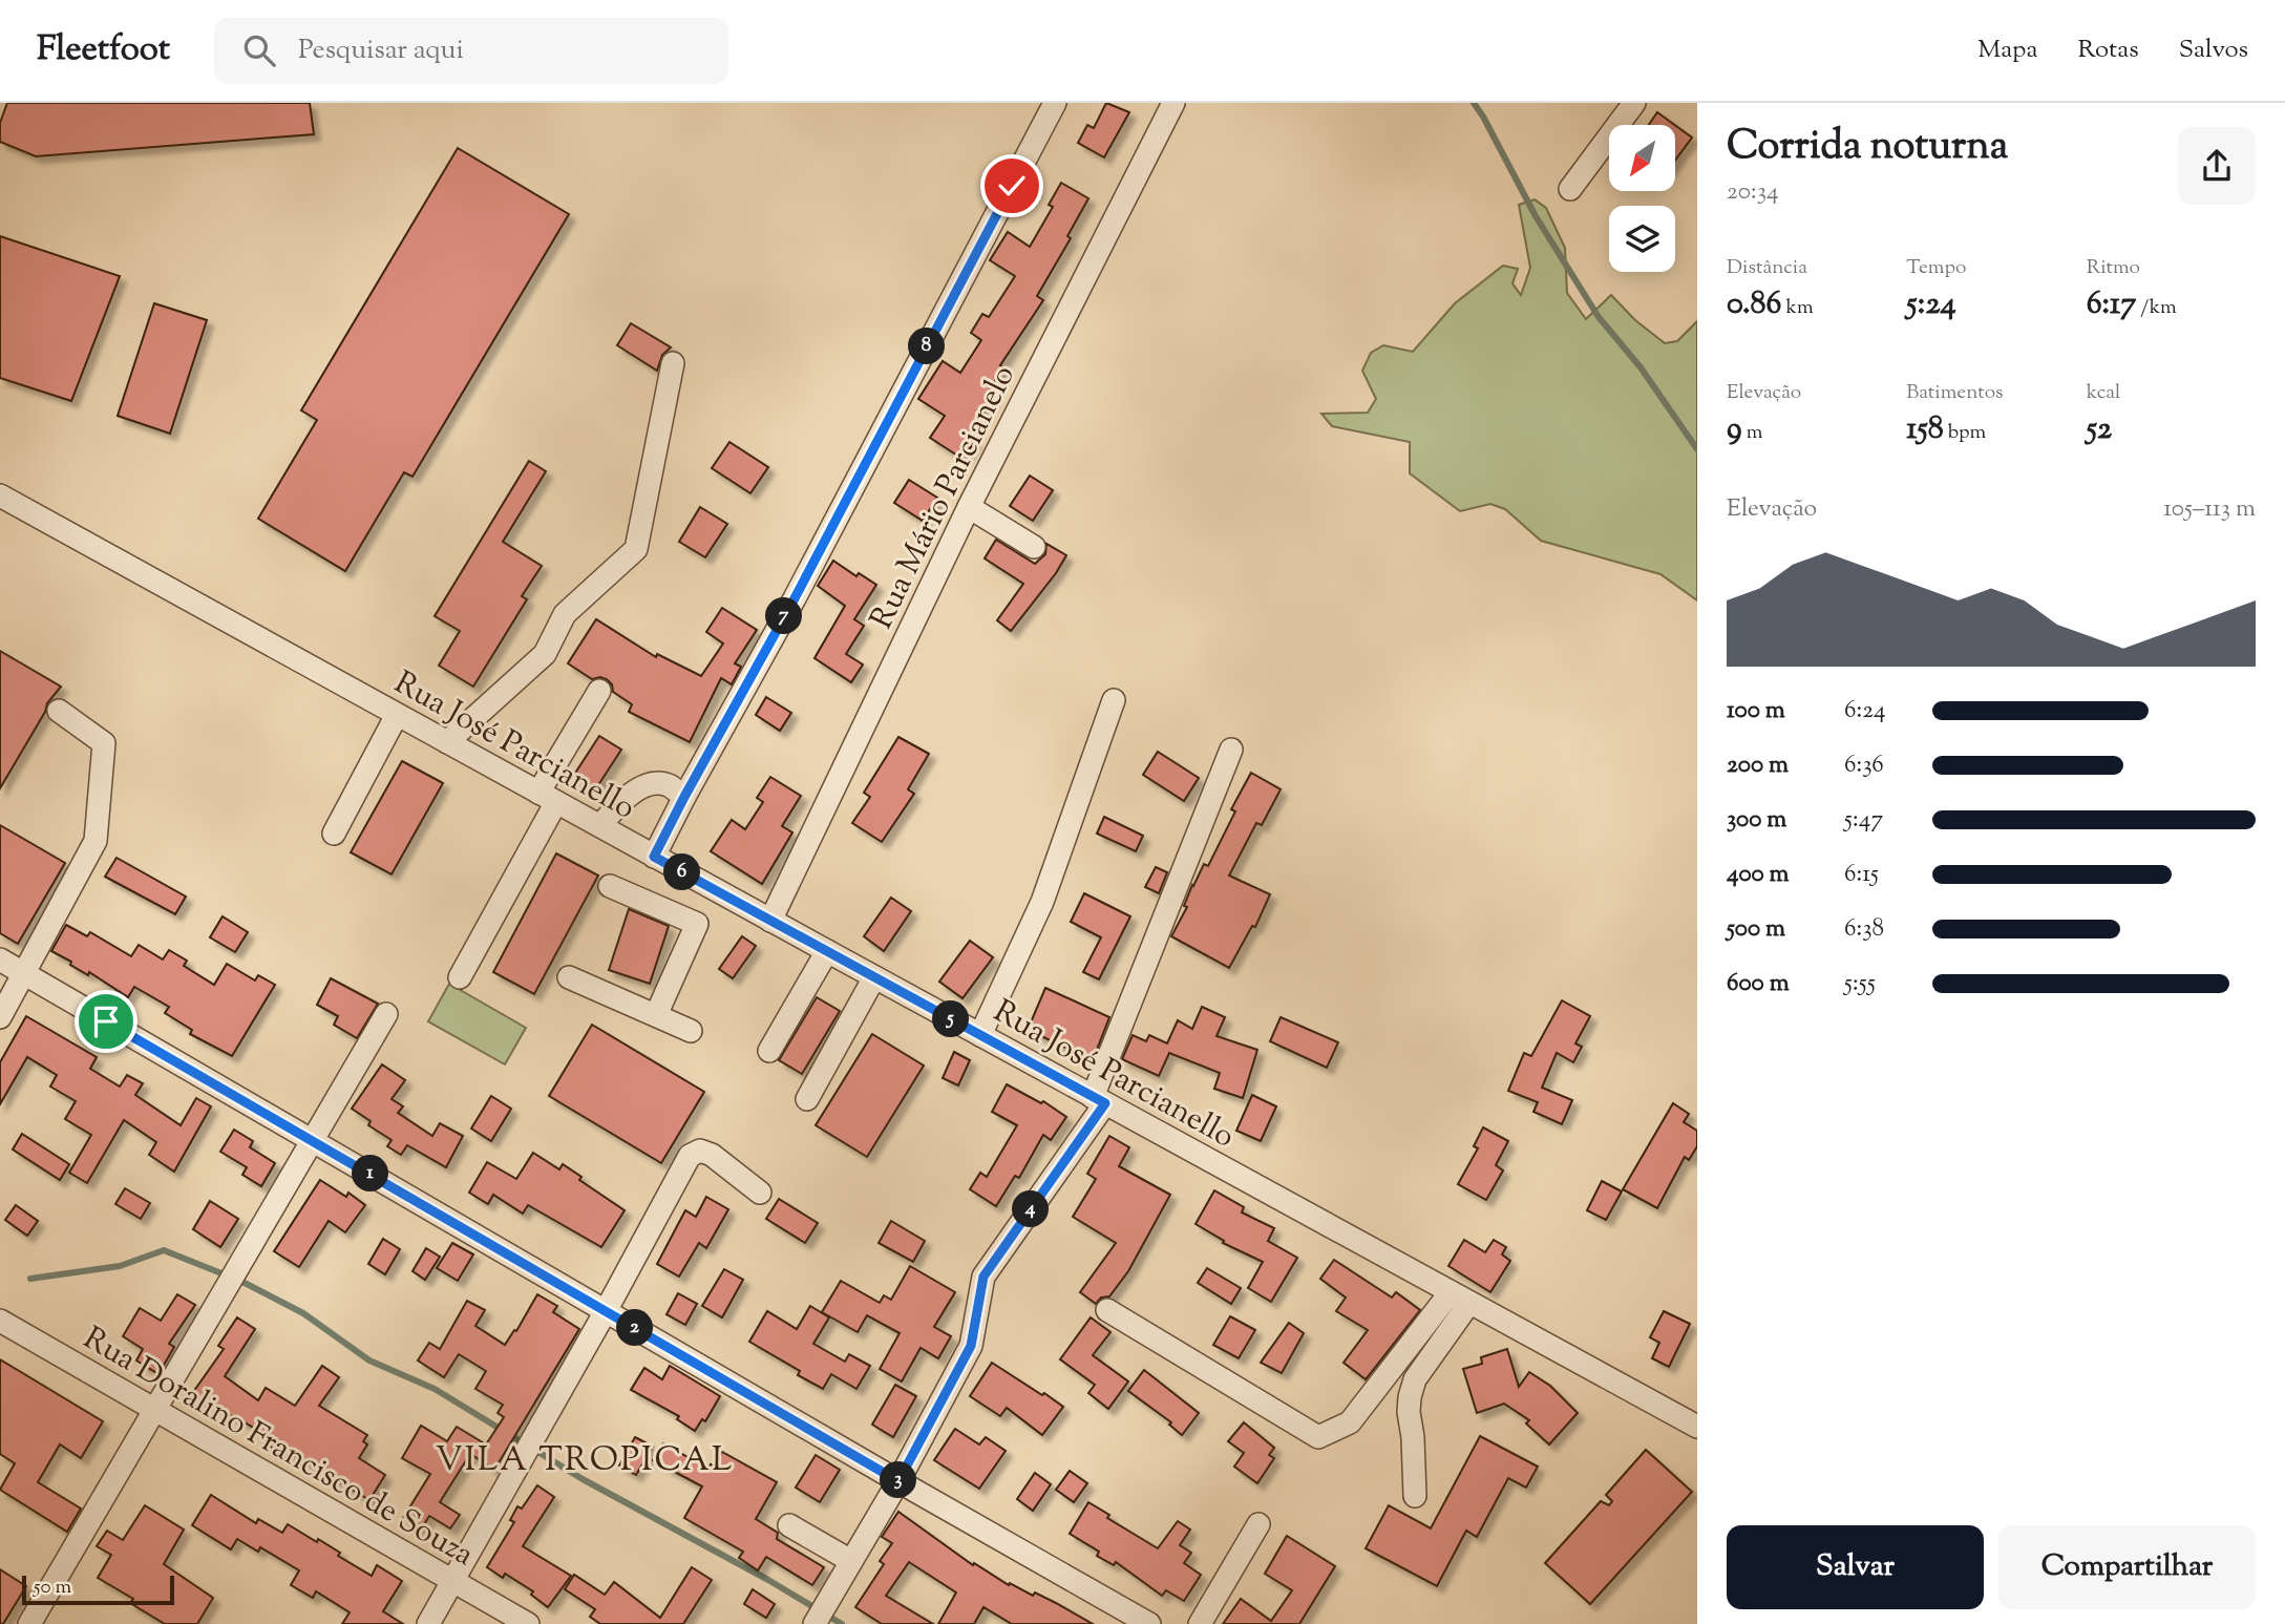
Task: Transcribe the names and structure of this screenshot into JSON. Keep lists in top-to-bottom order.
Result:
{
  "streets": {
    "street": ["Rua Mário Parcianelo", "Rua José Parcianello", "Rua Doralino Francisco de Souza"]
  },
  "crossings": [
    ["Rua Mário Parcianelo", "Rua José Parcianello"]
  ],
  "districts": ["VILA TROPICAL"],
  "scale_bar": "50 m",
  "north": "bottom left",
  "page": {
    "header": "Fleetfoot",
    "search": "Pesquisar aqui",
    "nav": ["Mapa", "Rotas", "Salvos"],
    "heading": ["Corrida noturna", "20:34"],
    "stats": [
      ["Distância", "0.86 km"],
      ["Tempo", "5:24"],
      ["Ritmo", "6:17 /km"],
      ["Elevação", "9 m"],
      ["Batimentos", "158 bpm"],
      ["kcal", "52"]
    ],
    "pins": [
      "8",
      "7",
      "6",
      "5",
      "1",
      "4",
      "2",
      "3"
    ],
    "chart": ["Elevação", "105–113 m"],
    "list": [
      {
        "name": "100 m",
        "note": "6:24"
      },
      {
        "name": "200 m",
        "note": "6:36"
      },
      {
        "name": "300 m",
        "note": "5:47"
      },
      {
        "name": "400 m",
        "note": "6:15"
      },
      {
        "name": "500 m",
        "note": "6:38"
      },
      {
        "name": "600 m",
        "note": "5:55"
      }
    ],
    "buttons": ["Salvar", "Compartilhar"],
    "scale": "50 m"
  }
}
